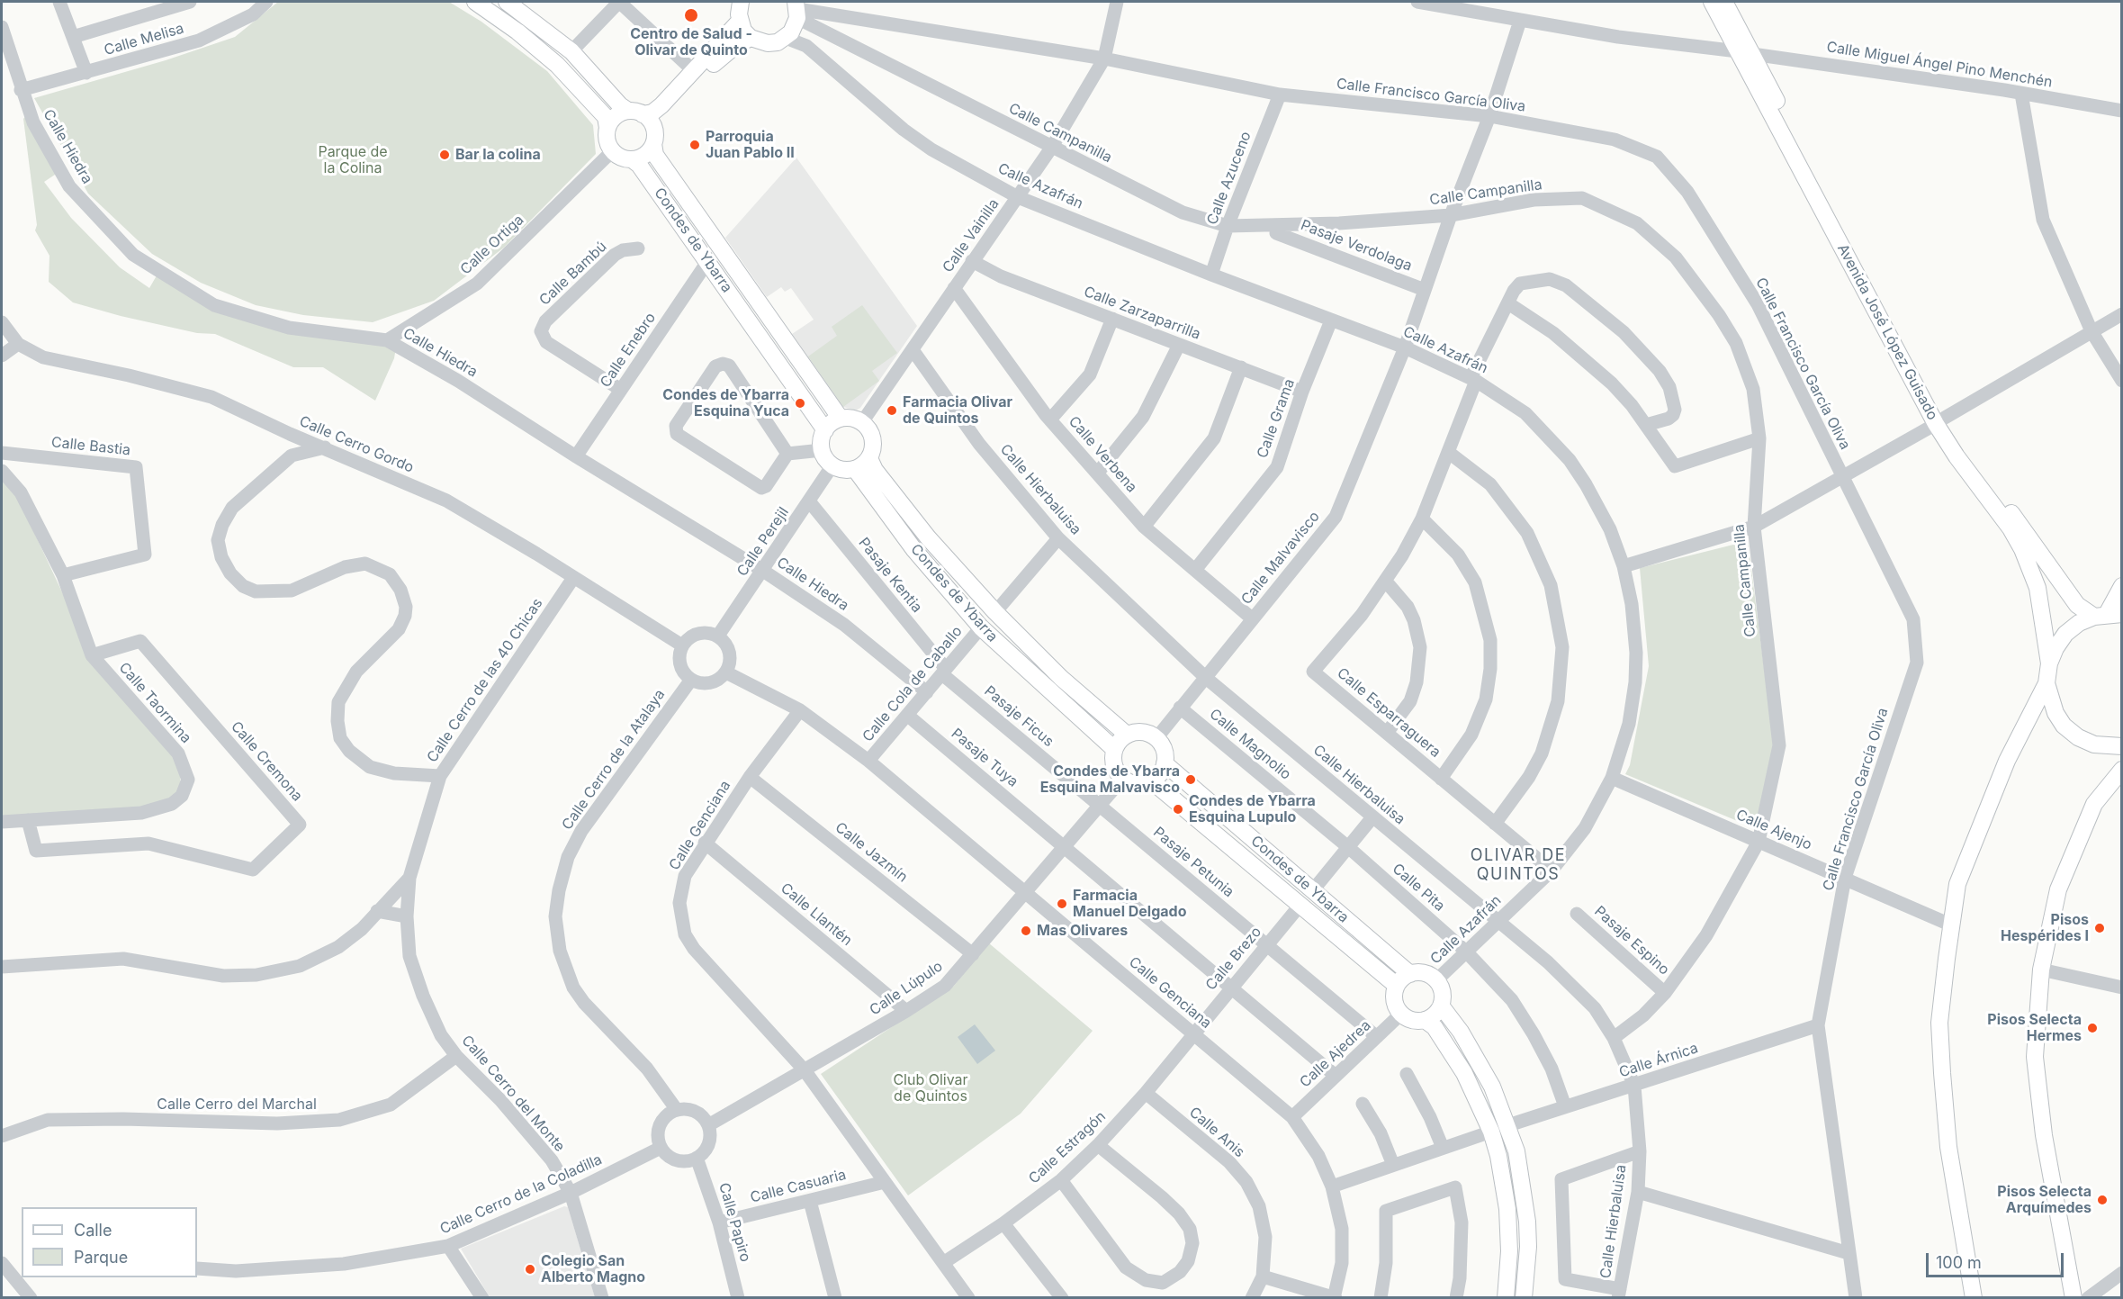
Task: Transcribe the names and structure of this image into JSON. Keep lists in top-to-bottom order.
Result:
{
  "streets": {
    "main road": ["Condes de Ybarra", "Avenida José López Guisado"],
    "street": [
      "Calle Melisa",
      "Calle Miguel Ángel Pino Menchén",
      "Calle Francisco García Oliva",
      "Calle Campanilla",
      "Calle Hiedra",
      "Calle Azuceno",
      "Calle Azafrán",
      "Calle Vainilla",
      "Calle Ortiga",
      "Pasaje Verdolaga",
      "Calle Bambú",
      "Calle Zarzaparrilla",
      "Calle Enebro",
      "Calle Grama",
      "Calle Cerro Gordo",
      "Calle Bastia",
      "Calle Verbena",
      "Calle Hierbaluisa",
      "Calle Perejil",
      "Calle Malvavisco",
      "Pasaje Kentia",
      "Calle Cerro de las 40 Chicas",
      "Calle Cola de Caballo",
      "Calle Taormina",
      "Calle Esparraguera",
      "Pasaje Ficus",
      "Calle Magnolio",
      "Pasaje Tuya",
      "Calle Cerro de la Atalaya",
      "Calle Cremona",
      "Calle Genciana",
      "Calle Ajenjo",
      "Calle Jazmín",
      "Pasaje Petunia",
      "Calle Pita",
      "Calle Llantén",
      "Pasaje Espino",
      "Calle Brezo",
      "Calle Lúpulo",
      "Calle Ajedrea",
      "Calle Árnica",
      "Calle Cerro del Monte",
      "Calle Cerro del Marchal",
      "Calle Anis",
      "Calle Estragón",
      "Calle Casuaria",
      "Calle Cerro de la Coladilla",
      "Calle Papiro"
    ]
  },
  "crossings": [
    ["Calle Melisa", "Calle Hiedra"],
    ["Calle Miguel Ángel Pino Menchén", "Avenida José López Guisado"],
    ["Calle Miguel Ángel Pino Menchén", "Calle Malvavisco"],
    ["Calle Francisco García Oliva", "Calle Campanilla"],
    ["Calle Francisco García Oliva", "Calle Azuceno"],
    ["Calle Francisco García Oliva", "Calle Vainilla"],
    ["Calle Francisco García Oliva", "Calle Malvavisco"],
    ["Calle Francisco García Oliva", "Calle Ajenjo"],
    ["Calle Francisco García Oliva", "Calle Árnica"],
    ["Calle Campanilla", "Calle Azuceno"],
    ["Calle Campanilla", "Calle Vainilla"],
    ["Calle Campanilla", "Calle Hierbaluisa"],
    ["Calle Campanilla", "Calle Malvavisco"],
    ["Calle Campanilla", "Calle Ajenjo"],
    ["Calle Campanilla", "Pasaje Espino"],
    ["Calle Hiedra", "Calle Ortiga"],
    ["Calle Hiedra", "Calle Enebro"],
    ["Calle Hiedra", "Calle Perejil"],
    ["Calle Hiedra", "Calle Cola de Caballo"],
    ["Calle Azuceno", "Calle Azafrán"],
    ["Calle Azafrán", "Calle Vainilla"],
    ["Calle Azafrán", "Condes de Ybarra"],
    ["Calle Azafrán", "Calle Grama"],
    ["Calle Azafrán", "Calle Hierbaluisa"],
    ["Calle Azafrán", "Calle Malvavisco"],
    ["Calle Azafrán", "Calle Esparraguera"],
    ["Calle Azafrán", "Calle Ajenjo"],
    ["Calle Azafrán", "Calle Pita"],
    ["Calle Azafrán", "Calle Ajedrea"],
    ["Calle Vainilla", "Condes de Ybarra"],
    ["Calle Vainilla", "Calle Zarzaparrilla"],
    ["Calle Vainilla", "Calle Verbena"],
    ["Calle Vainilla", "Calle Hierbaluisa"],
    ["Calle Vainilla", "Calle Perejil"],
    ["Condes de Ybarra", "Calle Ortiga"],
    ["Condes de Ybarra", "Calle Enebro"],
    ["Condes de Ybarra", "Calle Perejil"],
    ["Condes de Ybarra", "Calle Malvavisco"],
    ["Condes de Ybarra", "Calle Cola de Caballo"],
    ["Condes de Ybarra", "Calle Brezo"],
    ["Condes de Ybarra", "Calle Lúpulo"],
    ["Condes de Ybarra", "Calle Ajedrea"],
    ["Pasaje Verdolaga", "Calle Malvavisco"],
    ["Calle Bambú", "Calle Enebro"],
    ["Calle Zarzaparrilla", "Calle Grama"],
    ["Calle Grama", "Calle Verbena"],
    ["Calle Cerro Gordo", "Calle Perejil"],
    ["Calle Cerro Gordo", "Calle Cerro de las 40 Chicas"],
    ["Calle Cerro Gordo", "Calle Cerro de la Atalaya"],
    ["Calle Cerro Gordo", "Calle Genciana"],
    ["Calle Bastia", "Calle Taormina"],
    ["Calle Verbena", "Calle Malvavisco"],
    ["Calle Hierbaluisa", "Calle Malvavisco"],
    ["Calle Hierbaluisa", "Calle Árnica"],
    ["Calle Perejil", "Pasaje Kentia"],
    ["Calle Perejil", "Calle Cerro de la Atalaya"],
    ["Calle Perejil", "Calle Genciana"],
    ["Calle Malvavisco", "Calle Magnolio"],
    ["Calle Malvavisco", "Calle Lúpulo"],
    ["Pasaje Kentia", "Calle Cola de Caballo"],
    ["Pasaje Kentia", "Pasaje Ficus"],
    ["Calle Cerro de las 40 Chicas", "Calle Cerro del Monte"],
    ["Calle Cola de Caballo", "Pasaje Ficus"],
    ["Calle Cola de Caballo", "Pasaje Tuya"],
    ["Calle Cola de Caballo", "Calle Genciana"],
    ["Calle Taormina", "Calle Cremona"],
    ["Pasaje Ficus", "Pasaje Petunia"],
    ["Pasaje Ficus", "Calle Lúpulo"],
    ["Calle Magnolio", "Calle Pita"],
    ["Pasaje Tuya", "Calle Brezo"],
    ["Pasaje Tuya", "Calle Lúpulo"],
    ["Pasaje Tuya", "Calle Ajedrea"],
    ["Calle Cerro de la Atalaya", "Calle Genciana"],
    ["Calle Cerro de la Atalaya", "Calle Lúpulo"],
    ["Calle Cerro de la Atalaya", "Calle Cerro de la Coladilla"],
    ["Calle Cerro de la Atalaya", "Calle Papiro"],
    ["Calle Genciana", "Calle Jazmín"],
    ["Calle Genciana", "Calle Llantén"],
    ["Calle Genciana", "Calle Brezo"],
    ["Calle Genciana", "Calle Lúpulo"],
    ["Calle Genciana", "Calle Ajedrea"],
    ["Calle Genciana", "Calle Estragón"],
    ["Calle Genciana", "Calle Casuaria"],
    ["Calle Jazmín", "Calle Lúpulo"],
    ["Pasaje Petunia", "Calle Brezo"],
    ["Pasaje Petunia", "Calle Lúpulo"],
    ["Pasaje Petunia", "Calle Ajedrea"],
    ["Calle Pita", "Calle Árnica"],
    ["Calle Llantén", "Calle Lúpulo"],
    ["Calle Brezo", "Calle Estragón"],
    ["Calle Lúpulo", "Calle Cerro de la Coladilla"],
    ["Calle Lúpulo", "Calle Papiro"],
    ["Calle Cerro del Monte", "Calle Cerro del Marchal"],
    ["Calle Cerro del Monte", "Calle Cerro de la Coladilla"],
    ["Calle Anis", "Calle Estragón"],
    ["Calle Casuaria", "Calle Papiro"],
    ["Calle Cerro de la Coladilla", "Calle Papiro"]
  ],
  "districts": ["OLIVAR DE QUINTOS"],
  "parks": ["Parque de la Colina", "Club Olivar de Quintos"],
  "places": [
    "Centro de Salud - Olivar de Quinto",
    "Parroquia Juan Pablo II",
    "Bar la colina",
    "Condes de Ybarra Esquina Yuca",
    "Farmacia Olivar de Quintos",
    "Condes de Ybarra Esquina Malvavisco",
    "Condes de Ybarra Esquina Lupulo",
    "Farmacia Manuel Delgado",
    "Pisos Hespérides I",
    "Mas Olivares",
    "Pisos Selecta Hermes",
    "Pisos Selecta Arquímedes",
    "Colegio San Alberto Magno"
  ],
  "legend": ["Calle", "Parque"],
  "scale_bar": "100 m"
}
